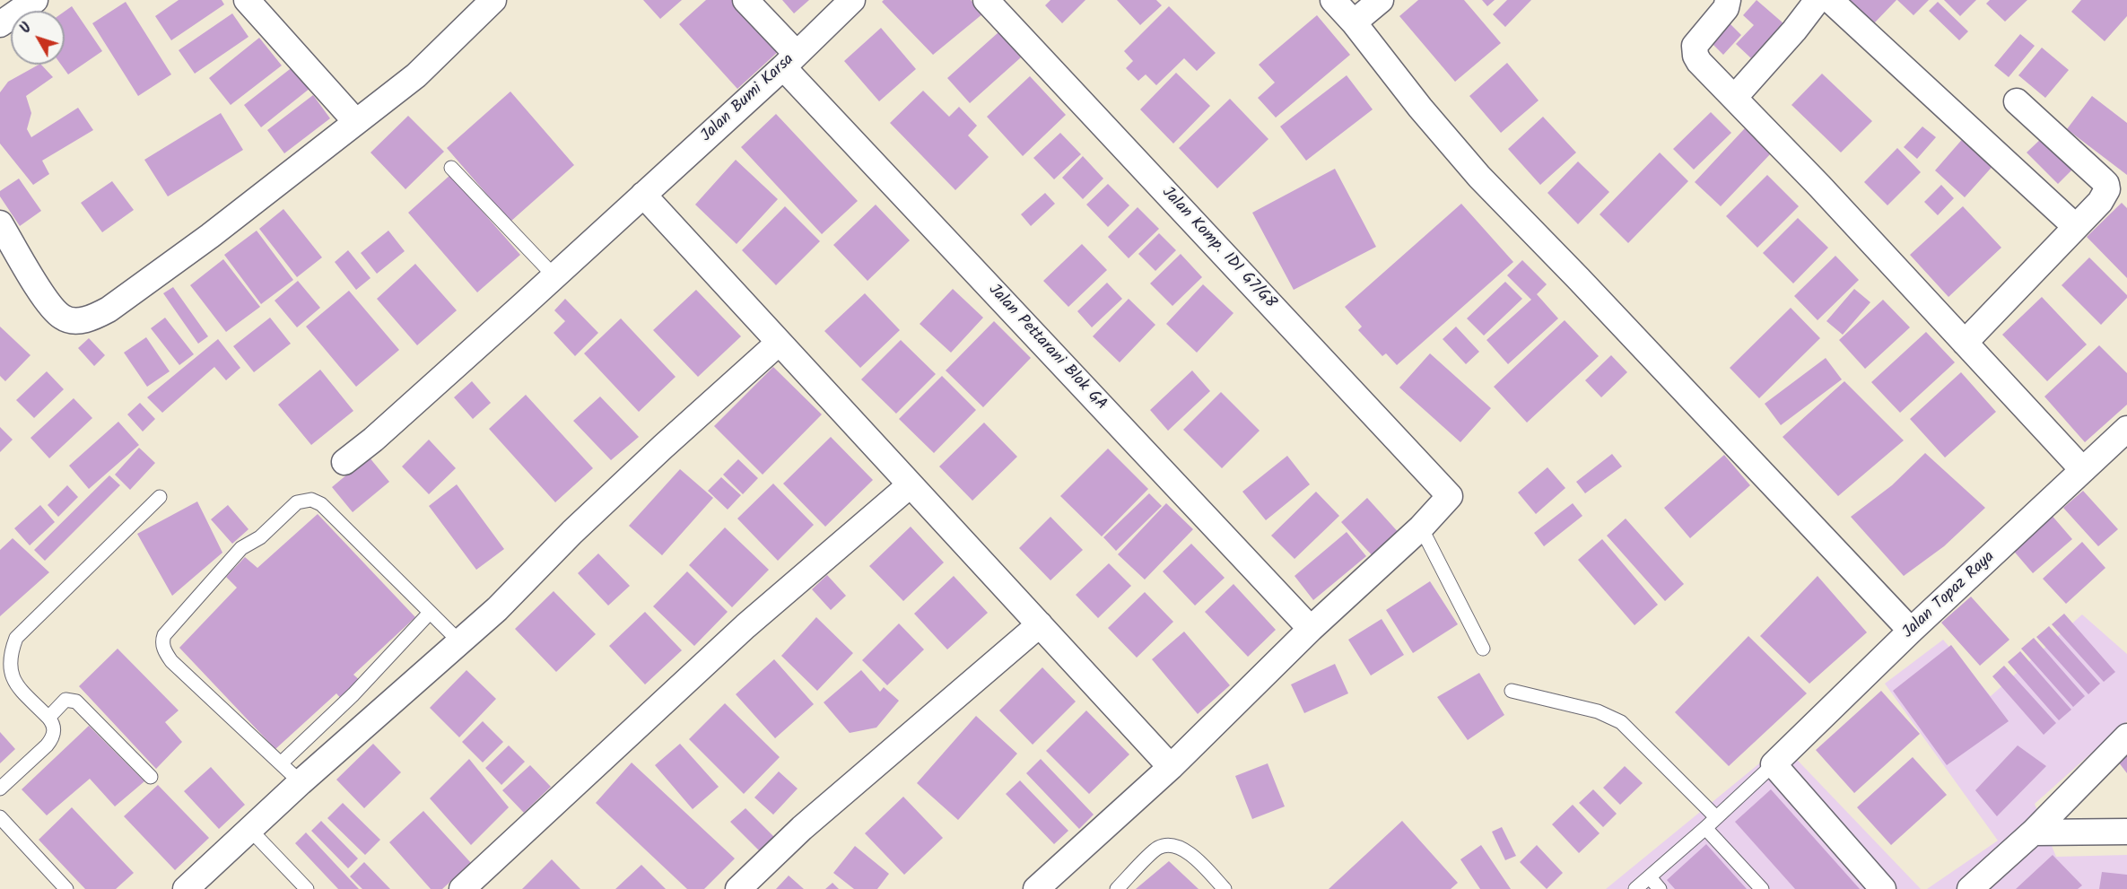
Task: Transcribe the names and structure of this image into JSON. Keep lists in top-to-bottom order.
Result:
{
  "streets": {
    "street": [
      "Jalan Bumi Karsa",
      "Jalan Komp. IDI G7/G8",
      "Jalan Pettarani Blok GA",
      "Jalan Topaz Raya"
    ]
  },
  "crossings": [
    ["Jalan Bumi Karsa", "Jalan Pettarani Blok GA"]
  ],
  "north": "top left"
}
